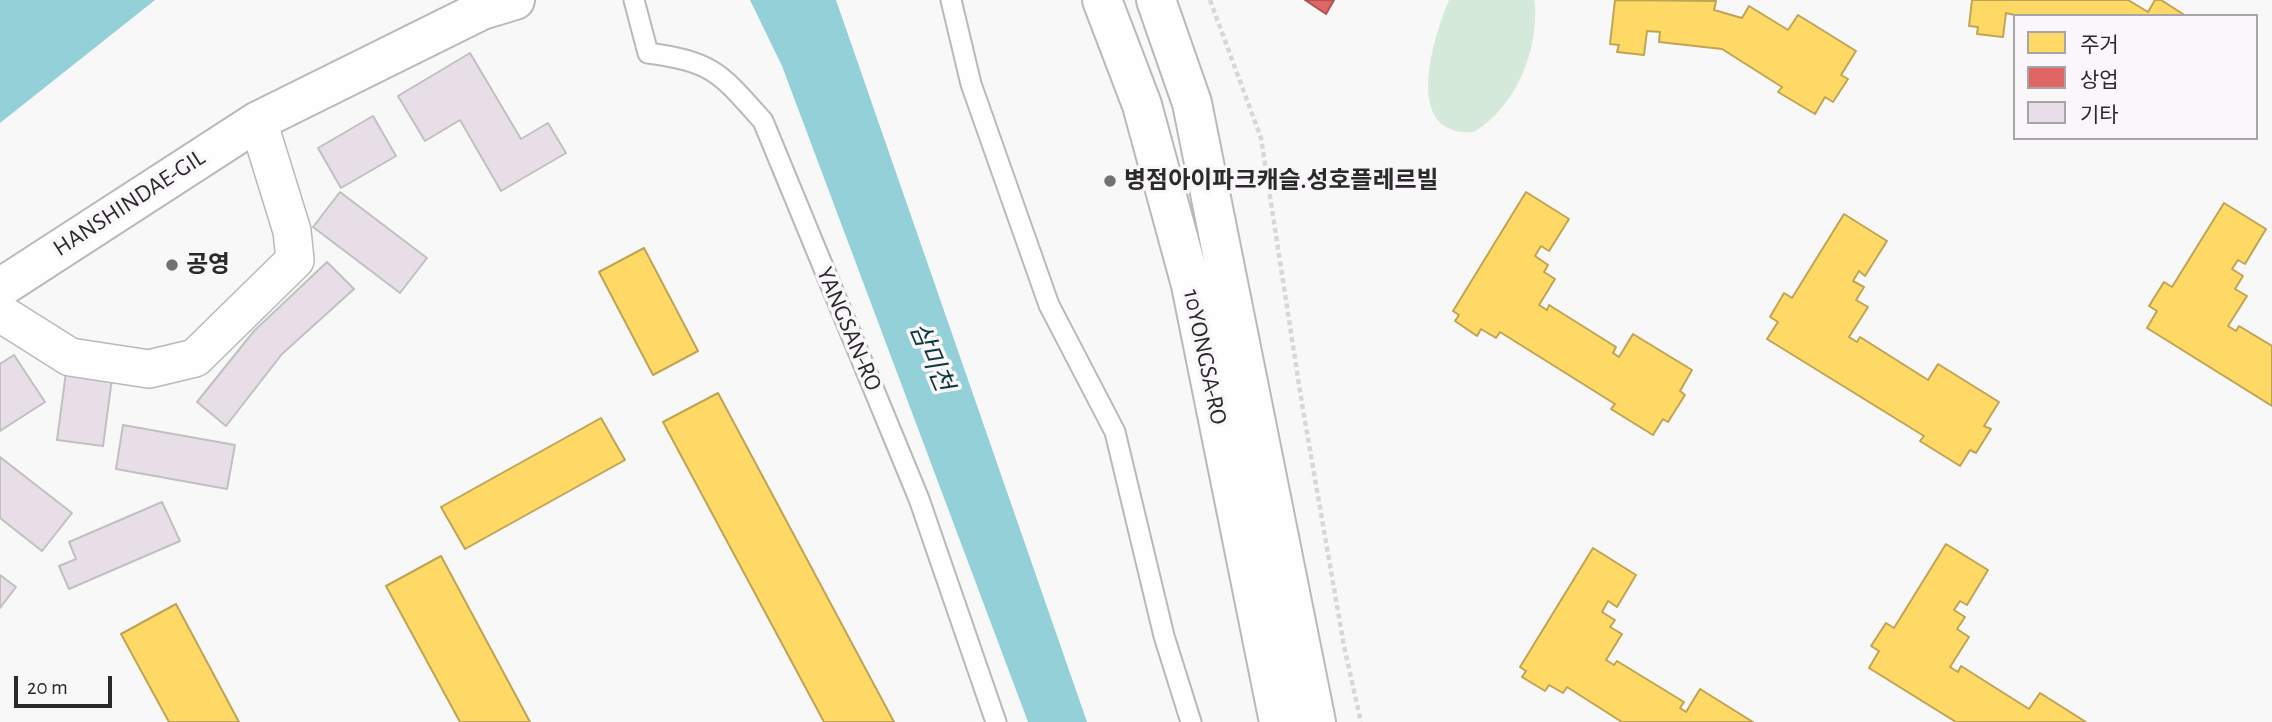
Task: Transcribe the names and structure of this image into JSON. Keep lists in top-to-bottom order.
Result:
{
  "streets": {
    "street": ["HANSHINDAE-GIL", "10YONGSA-RO"],
    "lane": ["YANGSAN-RO"]
  },
  "water": ["삼미천"],
  "places": ["병점아이파크캐슬.성호플레르빌", "공영"],
  "legend": ["주거", "상업", "기타"],
  "scale_bar": "20 m"
}
